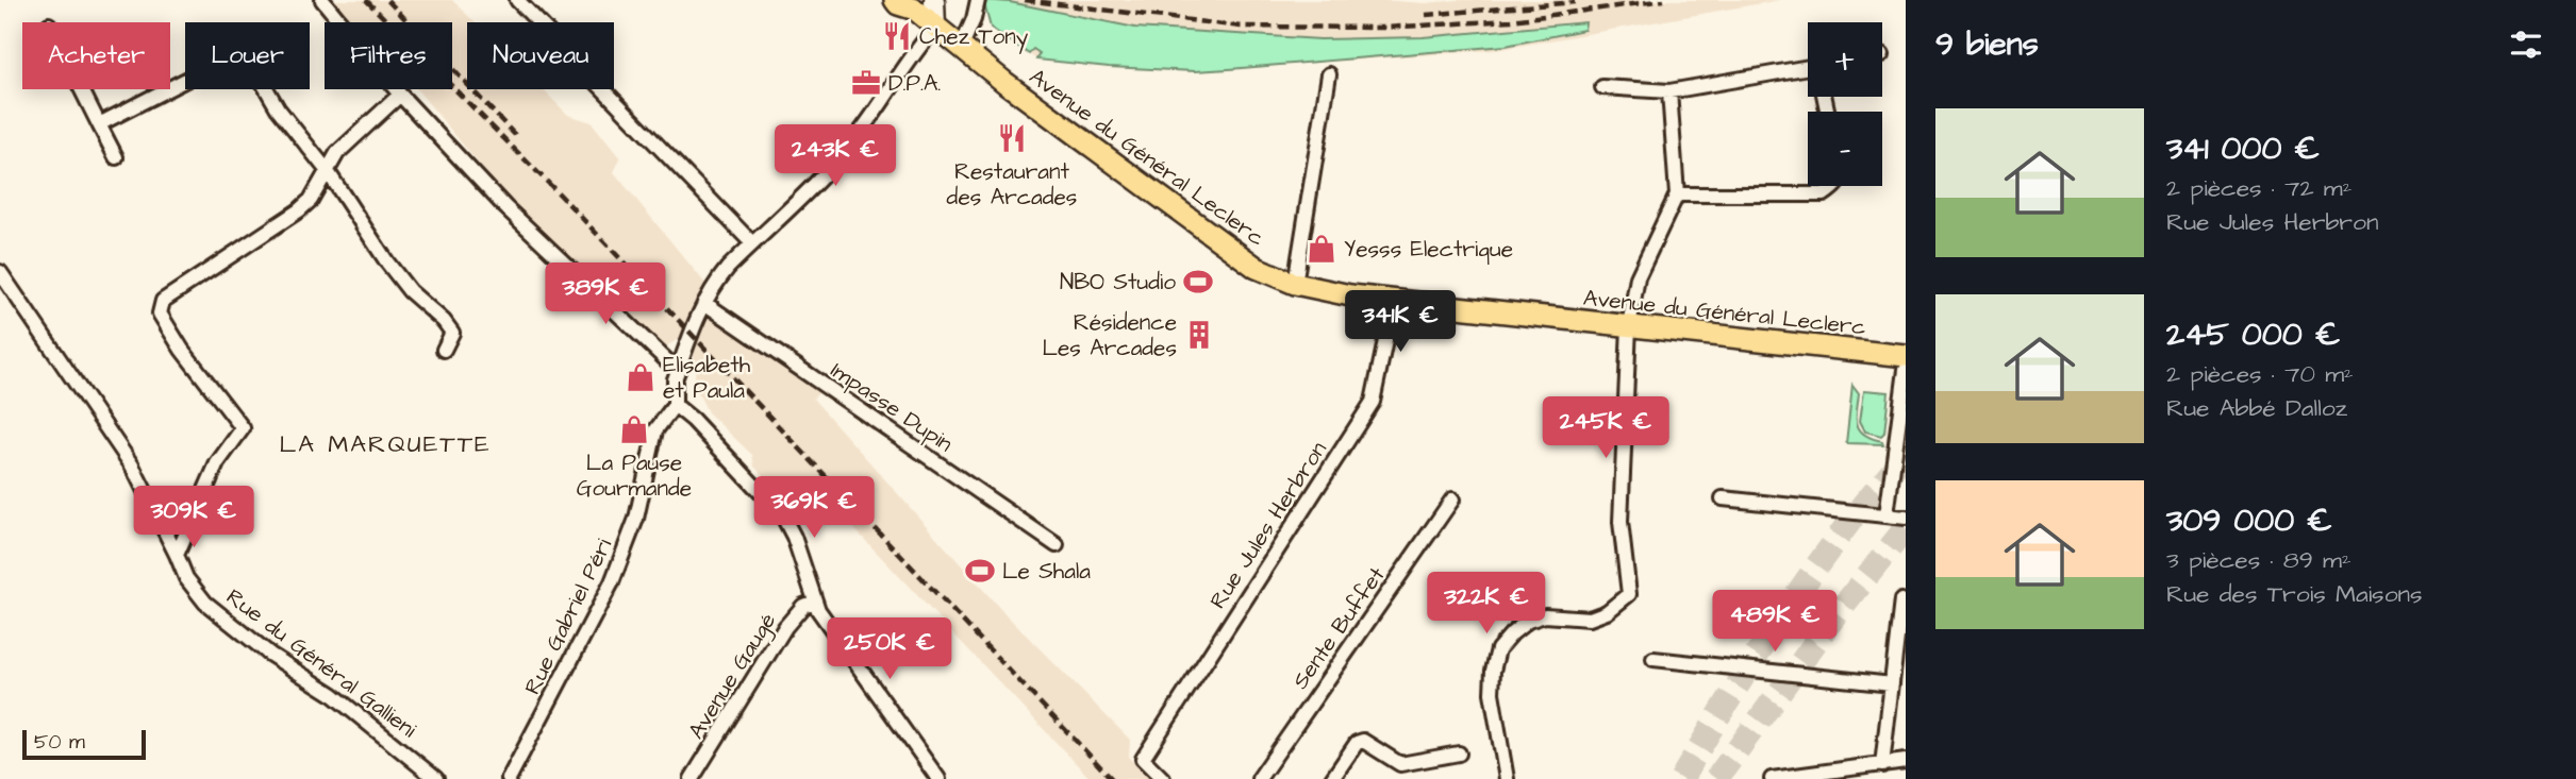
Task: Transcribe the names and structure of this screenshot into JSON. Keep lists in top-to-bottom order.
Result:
{
  "streets": {
    "main road": ["Avenue du Général Leclerc"],
    "street": [
      "Impasse Dupin",
      "Rue Jules Herbron",
      "Rue Gabriel Péri",
      "Sente Buffet",
      "Rue du Général Gallieni",
      "Avenue Gaugé"
    ]
  },
  "crossings": [
    ["Avenue du Général Leclerc", "Rue Jules Herbron"],
    ["Avenue du Général Leclerc", "Rue Gabriel Péri"],
    ["Impasse Dupin", "Rue Gabriel Péri"]
  ],
  "districts": ["LA MARQUETTE"],
  "places": {
    "restaurant": ["Chez Tony", "Restaurant des Arcades"],
    "office": ["D.P.A."],
    "shop": ["Yesss Electrique", "Elisabeth et Paula", "La Pause Gourmande"],
    "sports": ["NBO Studio", "Le Shala"],
    "building": ["Résidence Les Arcades"]
  },
  "scale_bar": "50 m",
  "page": {
    "heading": "9 biens",
    "map_buttons": ["+", "−"],
    "chip": [
      "Acheter",
      "Louer",
      "Filtres",
      "Nouveau"
    ],
    "list": [
      {
        "name": "341 000 €",
        "note": "2 pièces · 72 m² · Rue Jules Herbron"
      },
      {
        "name": "245 000 €",
        "note": "2 pièces · 70 m² · Rue Abbé Dalloz"
      },
      {
        "name": "309 000 €",
        "note": "3 pièces · 89 m² · Rue des Trois Maisons"
      }
    ],
    "price": [
      "243K €",
      "389K €",
      "341K €",
      "245K €",
      "369K €",
      "309K €",
      "322K €",
      "489K €",
      "250K €"
    ],
    "scale": "50 m"
  }
}
